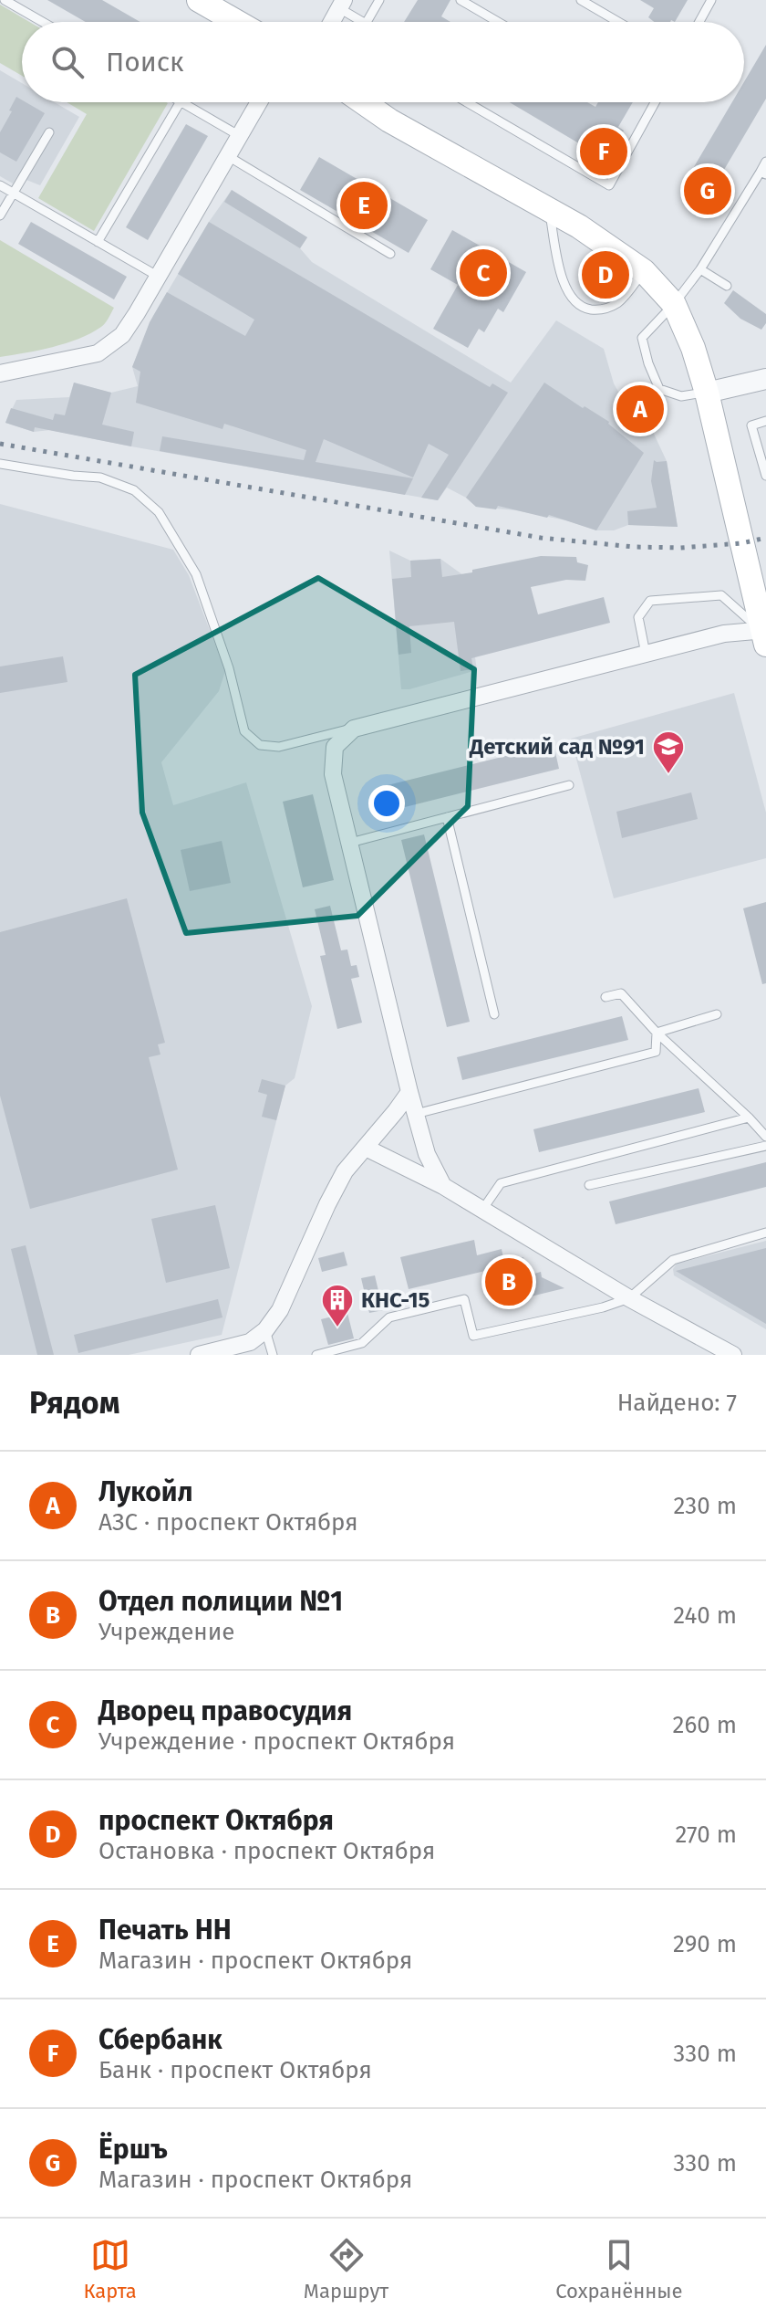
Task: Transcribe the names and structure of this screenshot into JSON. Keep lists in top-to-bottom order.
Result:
{
  "places": {
    "school or university": ["Детский сад №91"],
    "building": ["КНС-15"]
  },
  "page": {
    "search": "Поиск",
    "pins": [
      "F",
      "G",
      "E",
      "C",
      "D",
      "A",
      "B"
    ],
    "heading": ["Рядом", "Найдено: 7"],
    "list": [
      {
        "mark": "A",
        "name": "Лукойл",
        "note": "АЗС · проспект Октября",
        "value": "230 m"
      },
      {
        "mark": "B",
        "name": "Отдел полиции №1",
        "note": "Учреждение",
        "value": "240 m"
      },
      {
        "mark": "C",
        "name": "Дворец правосудия",
        "note": "Учреждение · проспект Октября",
        "value": "260 m"
      },
      {
        "mark": "D",
        "name": "проспект Октября",
        "note": "Остановка · проспект Октября",
        "value": "270 m"
      },
      {
        "mark": "E",
        "name": "Печать НН",
        "note": "Магазин · проспект Октября",
        "value": "290 m"
      },
      {
        "mark": "F",
        "name": "Сбербанк",
        "note": "Банк · проспект Октября",
        "value": "330 m"
      },
      {
        "mark": "G",
        "name": "Ёршъ",
        "note": "Магазин · проспект Октября",
        "value": "330 m"
      }
    ],
    "nav": ["Карта", "Маршрут", "Сохранённые"]
  }
}
